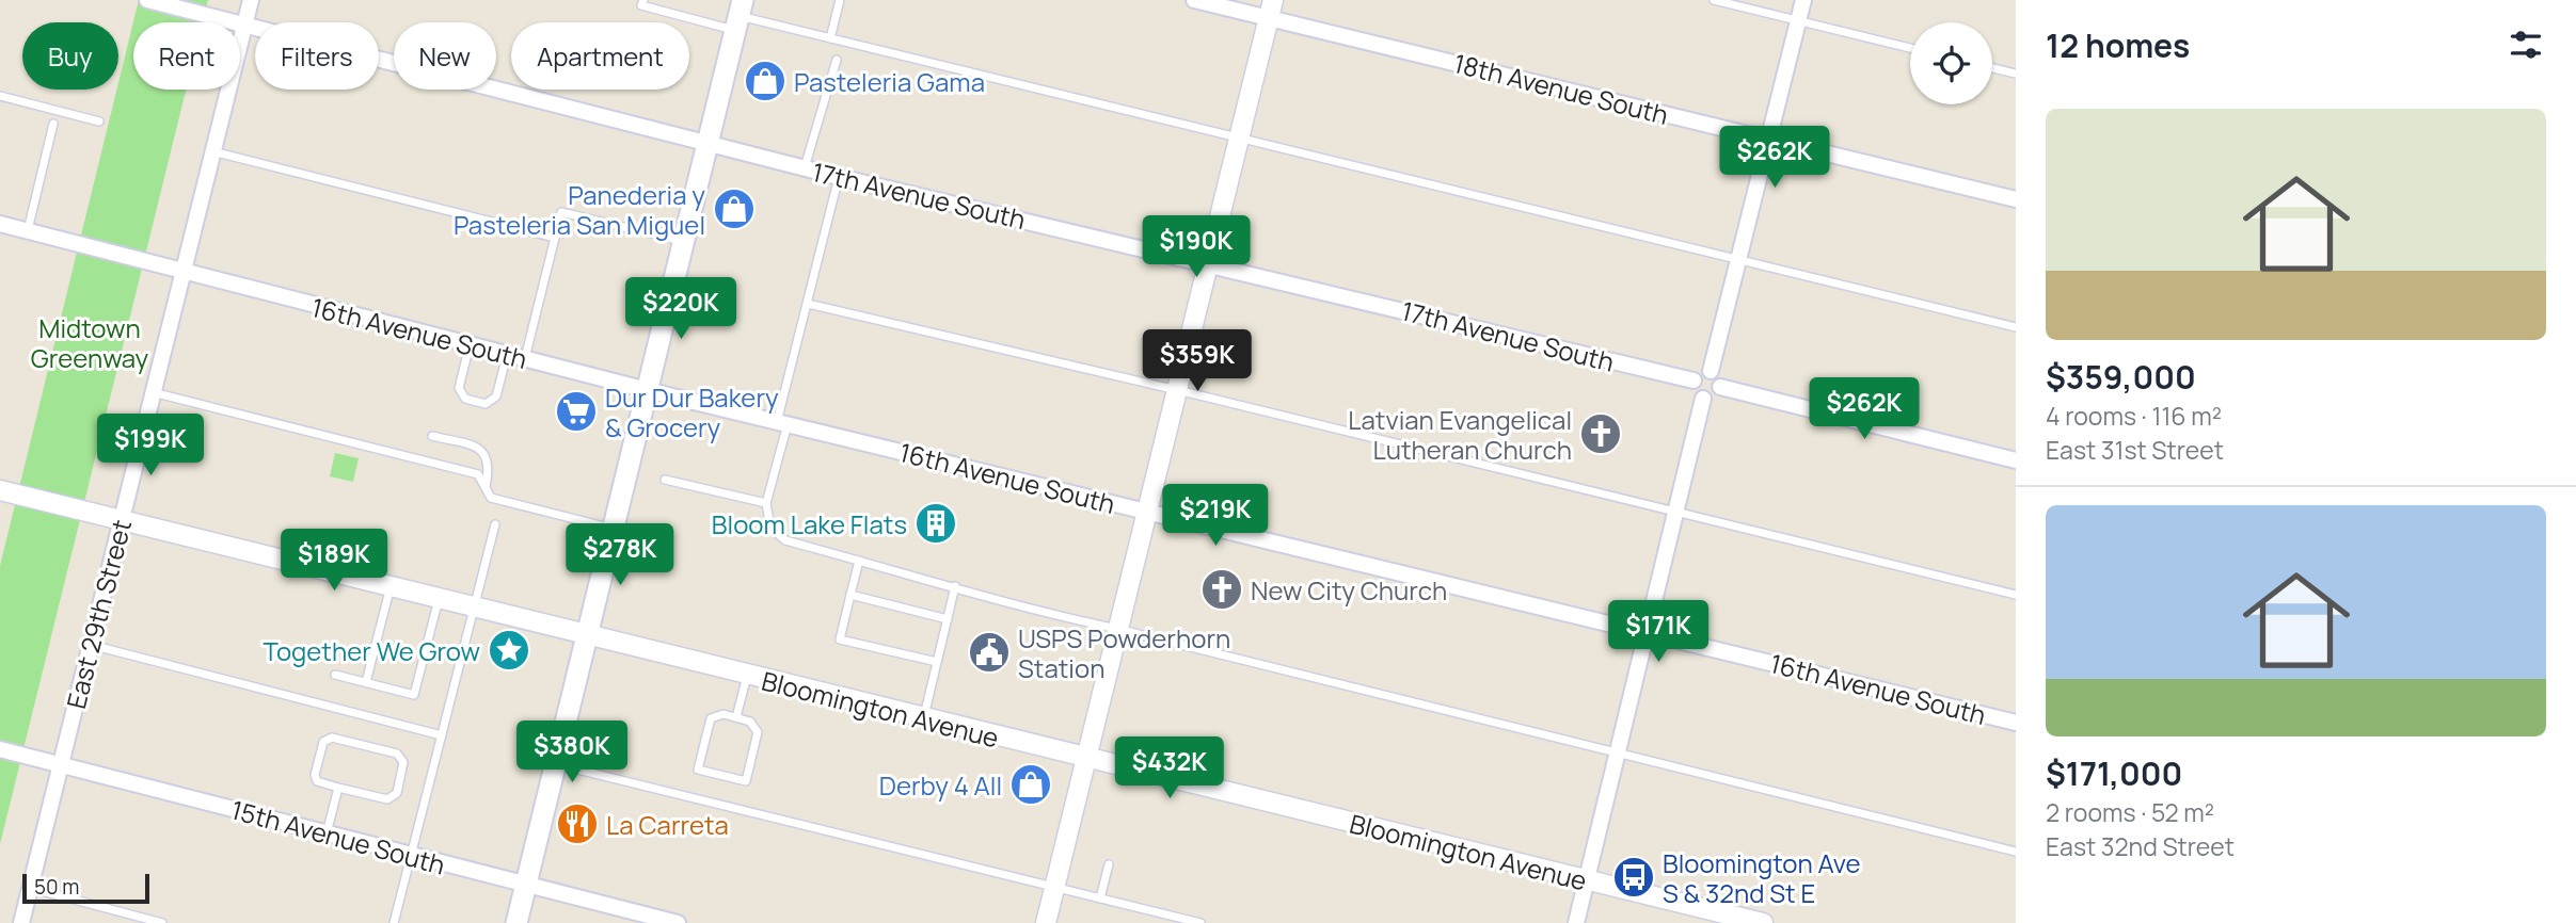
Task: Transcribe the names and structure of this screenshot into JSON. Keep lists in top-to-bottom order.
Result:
{
  "streets": {
    "street": [
      "18th Avenue South",
      "17th Avenue South",
      "16th Avenue South",
      "East 29th Street",
      "Bloomington Avenue",
      "15th Avenue South"
    ]
  },
  "crossings": [
    ["17th Avenue South", "East 29th Street"],
    ["16th Avenue South", "East 29th Street"],
    ["East 29th Street", "Bloomington Avenue"],
    ["East 29th Street", "15th Avenue South"]
  ],
  "parks": ["Midtown Greenway"],
  "places": {
    "shop": ["Pasteleria Gama", "Panederia y Pasteleria San Miguel", "Derby 4 All"],
    "supermarket": ["Dur Dur Bakery & Grocery"],
    "church": ["Latvian Evangelical Lutheran Church", "New City Church"],
    "building": ["Bloom Lake Flats"],
    "place": ["Together We Grow"],
    "public building": ["USPS Powderhorn Station"],
    "restaurant": ["La Carreta"],
    "bus stop": ["Bloomington Ave S & 32nd St E"]
  },
  "scale_bar": "50 m",
  "page": {
    "heading": "12 homes",
    "chip": [
      "Buy",
      "Rent",
      "Filters",
      "New",
      "Apartment"
    ],
    "list": [
      {
        "name": "$359,000",
        "note": "4 rooms · 116 m² · East 31st Street"
      },
      {
        "name": "$171,000",
        "note": "2 rooms · 52 m² · East 32nd Street"
      }
    ],
    "price": [
      "$262K",
      "$190K",
      "$220K",
      "$359K",
      "$262K",
      "$199K",
      "$219K",
      "$278K",
      "$189K",
      "$171K",
      "$380K",
      "$432K"
    ],
    "scale": "50 m"
  }
}
